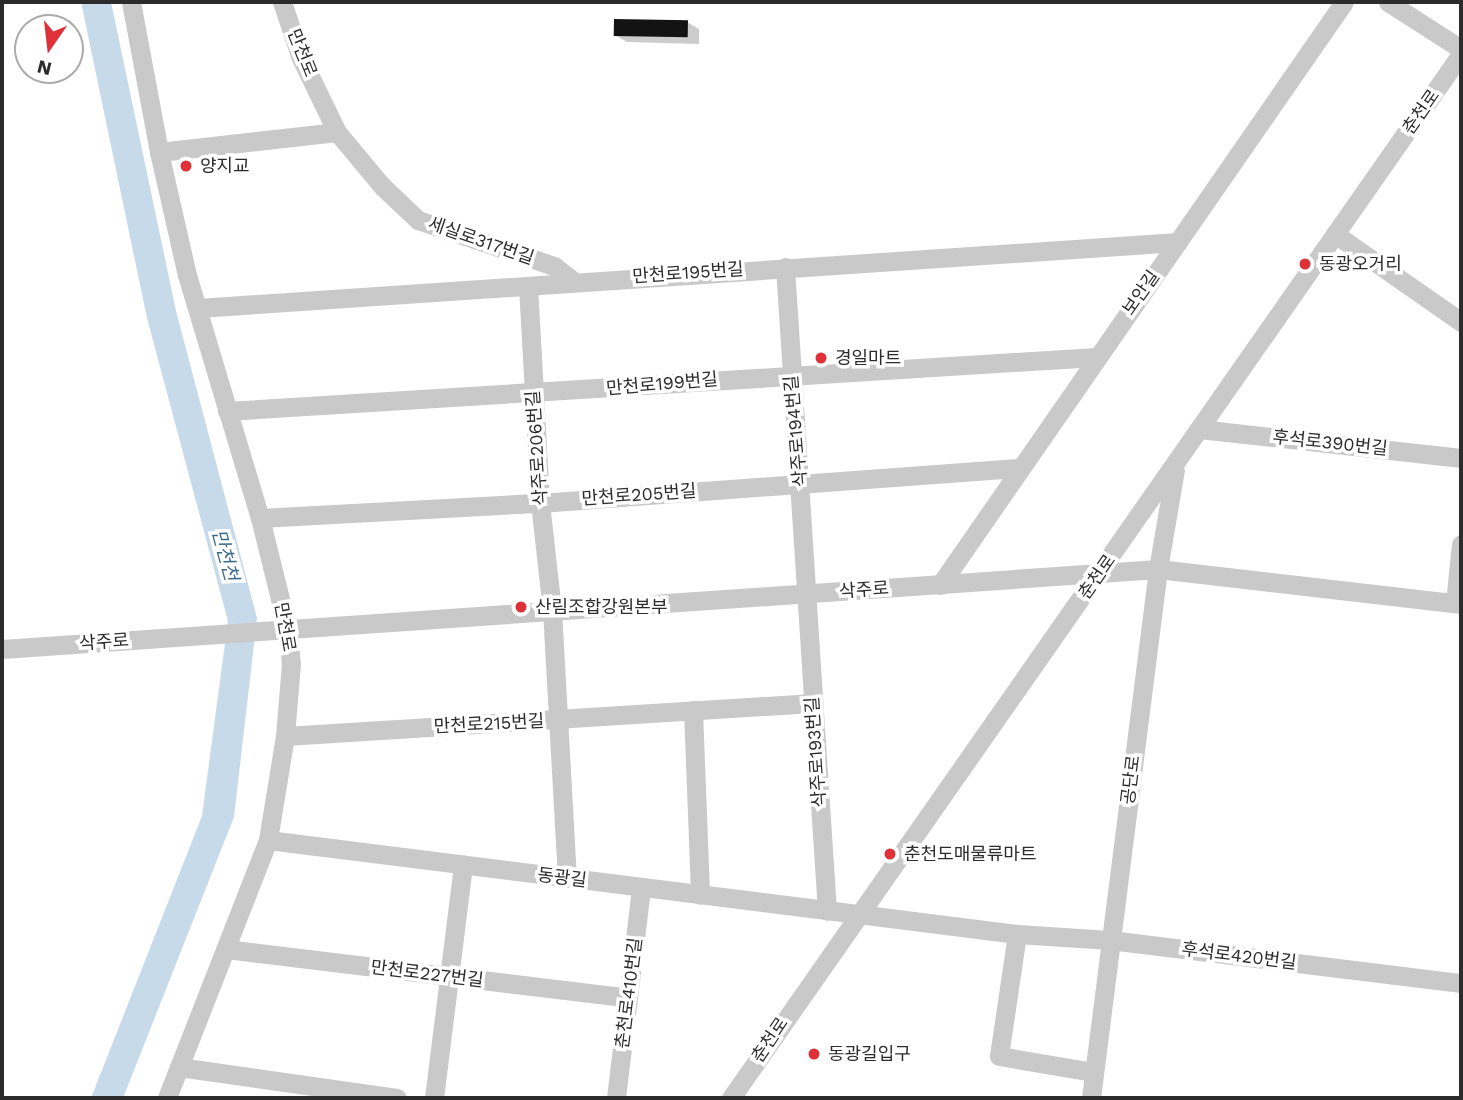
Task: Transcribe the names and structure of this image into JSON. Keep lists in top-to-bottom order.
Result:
{
  "streets": {
    "street": [
      "만천로",
      "춘천로",
      "세실로317번길",
      "만천로195번길",
      "보안길",
      "만천로199번길",
      "삭주로194번길",
      "후석로390번길",
      "삭주로206번길",
      "만천로205번길",
      "삭주로",
      "만천로215번길",
      "삭주로193번길",
      "공단로",
      "동광길",
      "후석로420번길",
      "만천로227번길",
      "춘천로410번길"
    ]
  },
  "crossings": [
    ["만천로", "세실로317번길"],
    ["만천로", "만천로195번길"],
    ["만천로", "만천로199번길"],
    ["만천로", "만천로205번길"],
    ["만천로", "삭주로"],
    ["만천로", "만천로215번길"],
    ["만천로", "동광길"],
    ["만천로", "만천로227번길"],
    ["춘천로", "후석로390번길"],
    ["춘천로", "삭주로"],
    ["춘천로", "공단로"],
    ["춘천로", "동광길"],
    ["춘천로", "후석로420번길"],
    ["세실로317번길", "만천로195번길"],
    ["만천로195번길", "보안길"],
    ["만천로195번길", "삭주로194번길"],
    ["만천로195번길", "삭주로206번길"],
    ["보안길", "만천로199번길"],
    ["보안길", "만천로205번길"],
    ["보안길", "삭주로"],
    ["만천로199번길", "삭주로194번길"],
    ["만천로199번길", "삭주로206번길"],
    ["삭주로194번길", "만천로205번길"],
    ["삭주로194번길", "삭주로"],
    ["삭주로194번길", "삭주로193번길"],
    ["삭주로206번길", "만천로205번길"],
    ["삭주로206번길", "삭주로"],
    ["삭주로206번길", "만천로215번길"],
    ["삭주로206번길", "동광길"],
    ["삭주로", "삭주로193번길"],
    ["삭주로", "공단로"],
    ["만천로215번길", "삭주로193번길"],
    ["삭주로193번길", "동광길"],
    ["공단로", "후석로420번길"],
    ["동광길", "후석로420번길"],
    ["동광길", "춘천로410번길"],
    ["만천로227번길", "춘천로410번길"]
  ],
  "water": ["만천천"],
  "places": [
    "양지교",
    "동광오거리",
    "경일마트",
    "산림조합강원본부",
    "춘천도매물류마트",
    "동광길입구"
  ],
  "north": "bottom"
}
